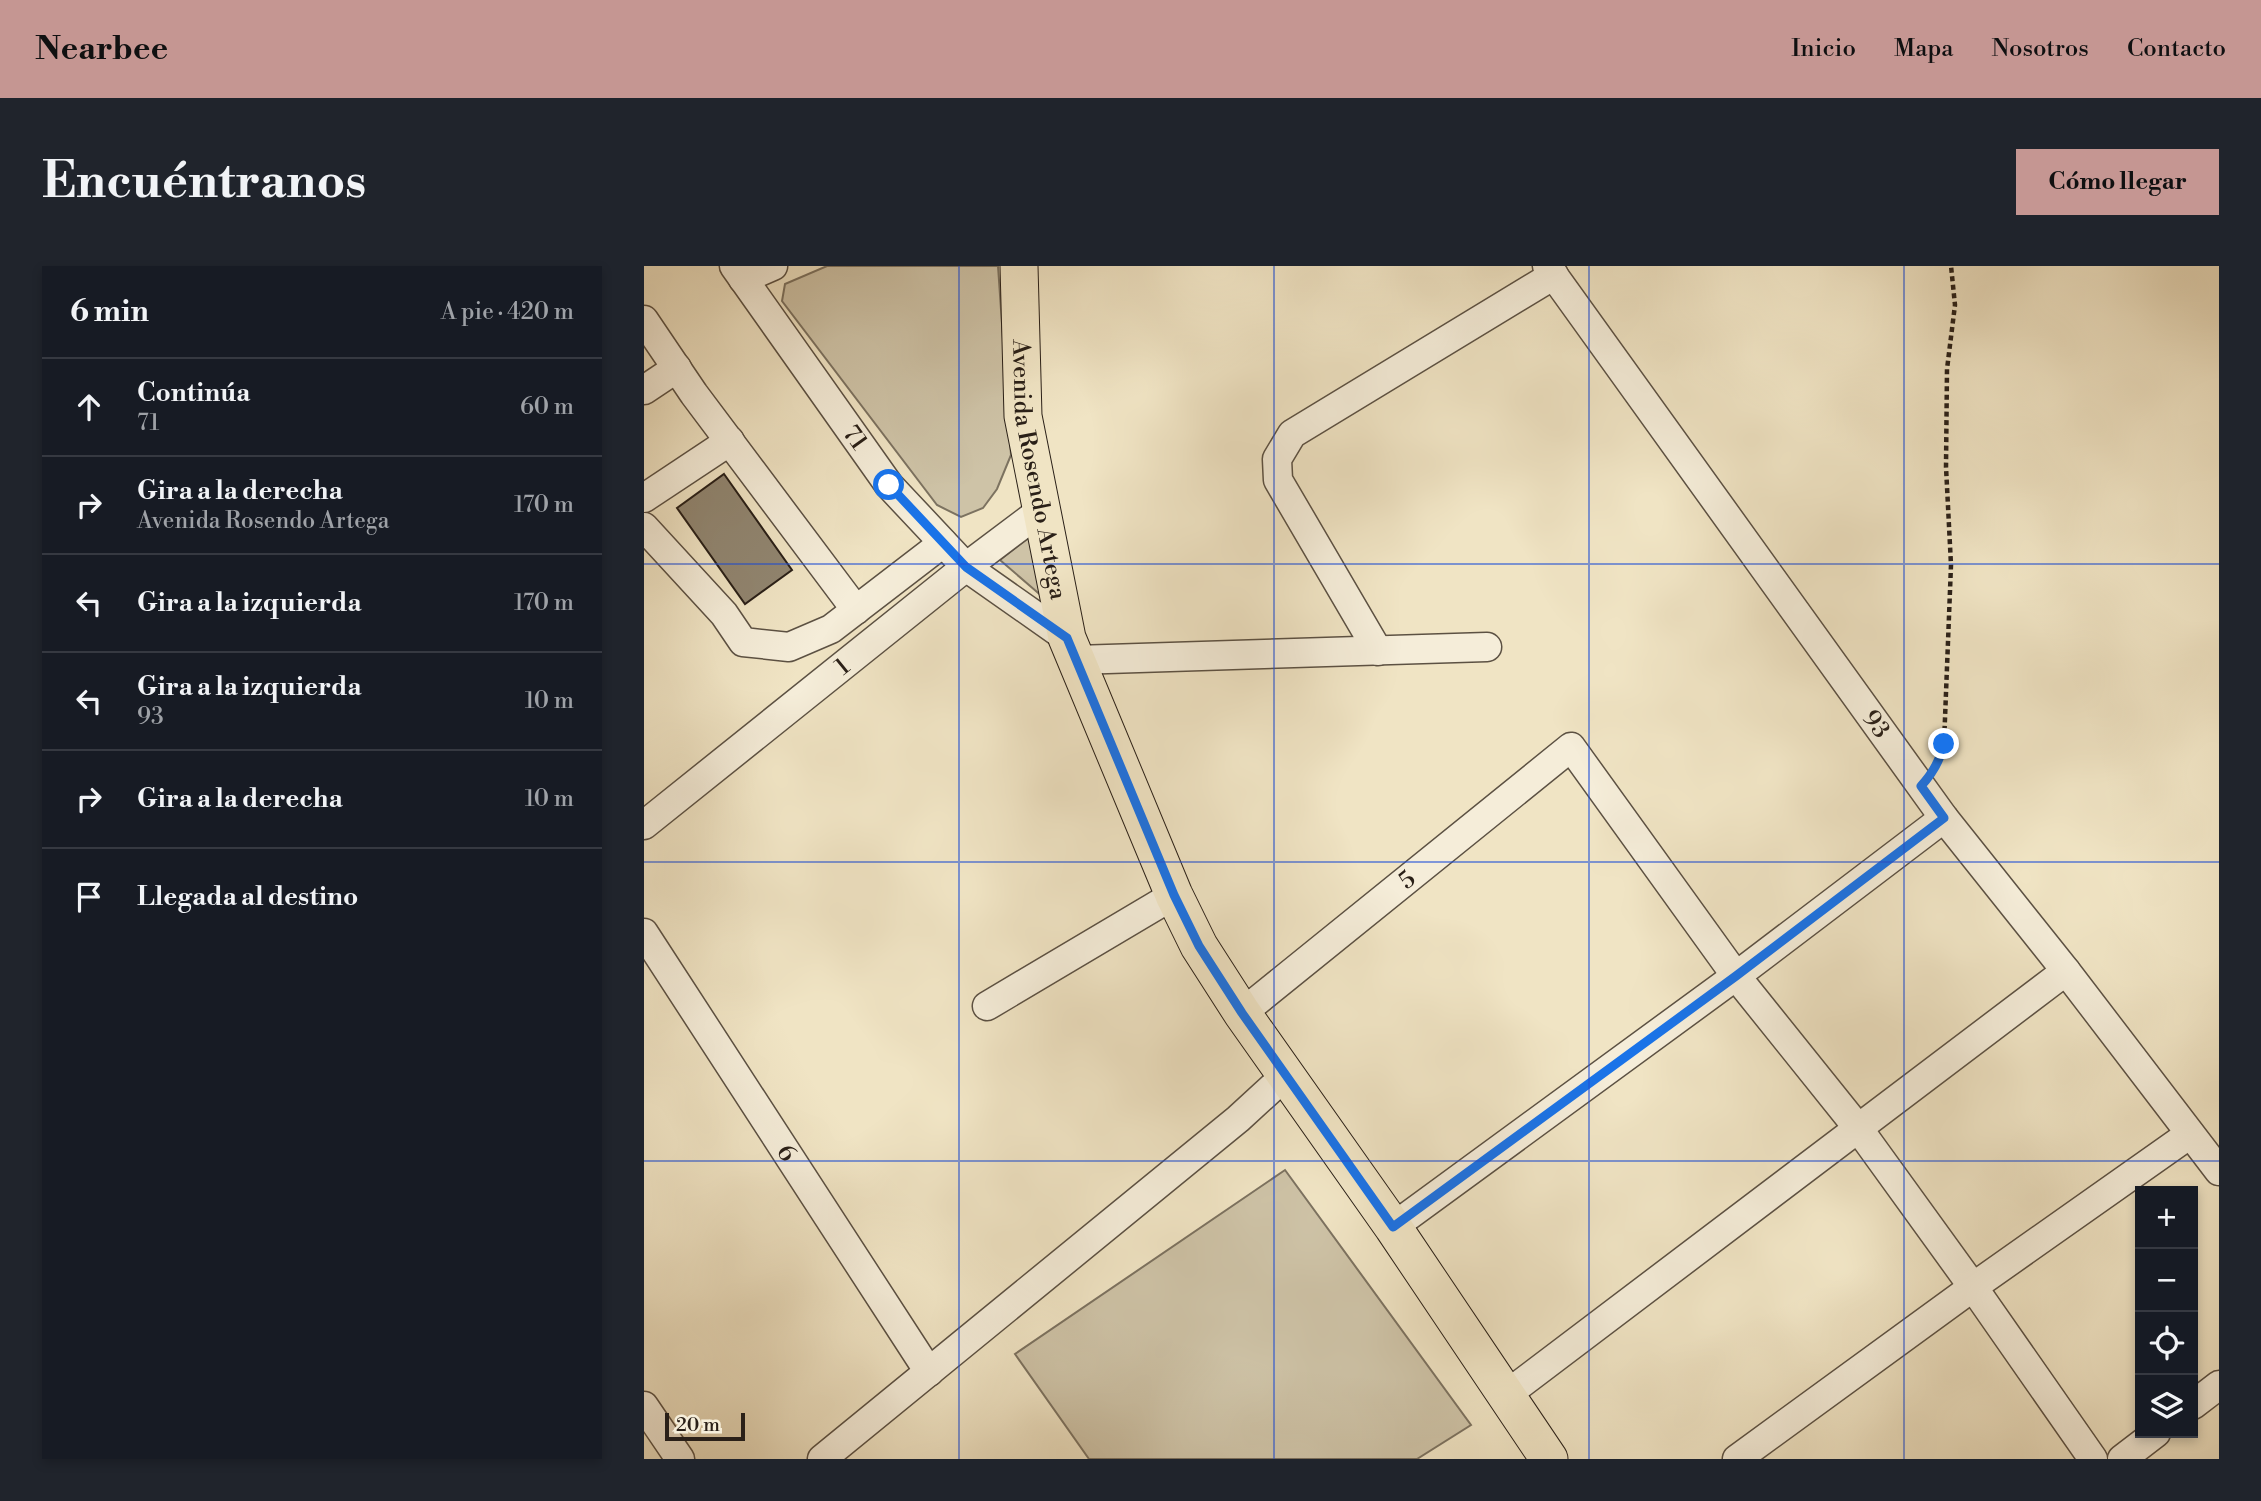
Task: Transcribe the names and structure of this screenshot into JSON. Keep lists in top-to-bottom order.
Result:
{
  "streets": {
    "main road": ["Avenida Rosendo Artega"],
    "street": [
      "71",
      "1",
      "93",
      "5",
      "6"
    ]
  },
  "crossings": [
    ["71", "Avenida Rosendo Artega"],
    ["71", "1"],
    ["Avenida Rosendo Artega", "1"],
    ["Avenida Rosendo Artega", "5"]
  ],
  "scale_bar": "20 m",
  "page": {
    "header": "Nearbee",
    "nav": [
      "Inicio",
      "Mapa",
      "Nosotros",
      "Contacto"
    ],
    "buttons": "Cómo llegar",
    "title": "Encuéntranos",
    "heading": ["6 min", "A pie · 420 m"],
    "list": [
      ["Continúa", "71", "60 m"],
      ["Gira a la derecha", "Avenida Rosendo Artega", "170 m"],
      ["Gira a la izquierda", "170 m"],
      ["Gira a la izquierda", "93", "10 m"],
      ["Gira a la derecha", "10 m"],
      "Llegada al destino"
    ],
    "map_buttons": ["+", "−"],
    "scale": "20 m"
  }
}
